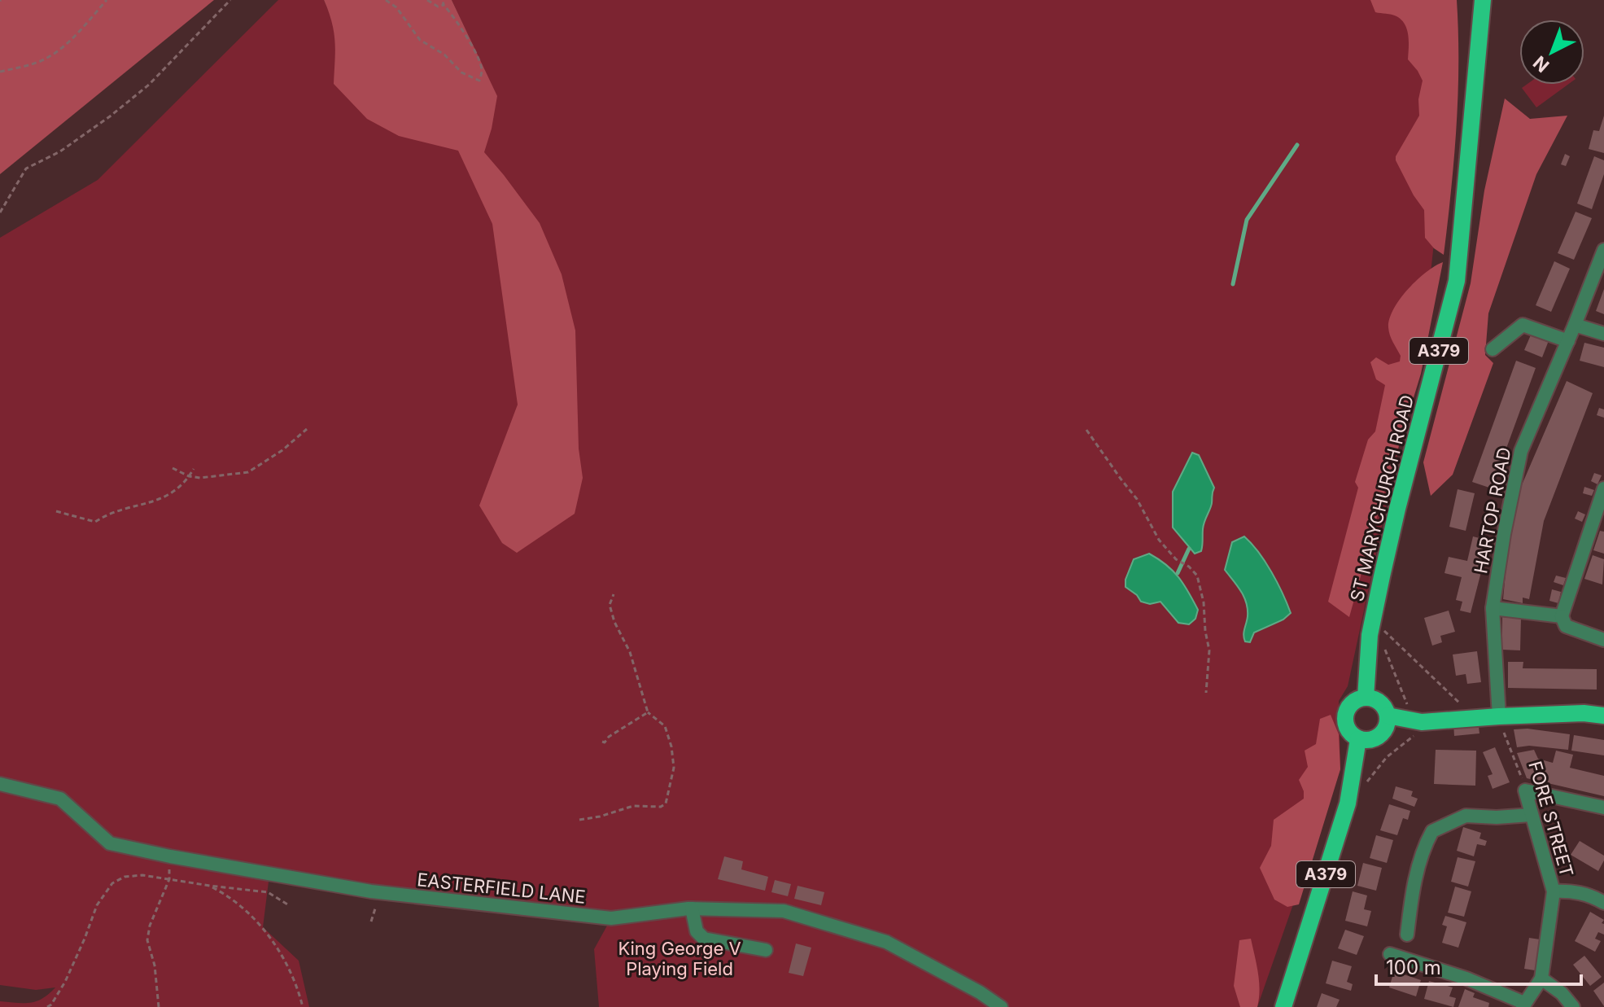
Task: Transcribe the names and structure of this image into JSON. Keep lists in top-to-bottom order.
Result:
{
  "streets": {
    "main road": ["A379", "ST MARYCHURCH ROAD"],
    "street": ["HARTOP ROAD", "FORE STREET", "EASTERFIELD LANE"]
  },
  "crossings": [
    ["A379", "ST MARYCHURCH ROAD"],
    ["HARTOP ROAD", "FORE STREET"]
  ],
  "parks": ["King George V Playing Field"],
  "scale_bar": "100 m",
  "north": "bottom left"
}
